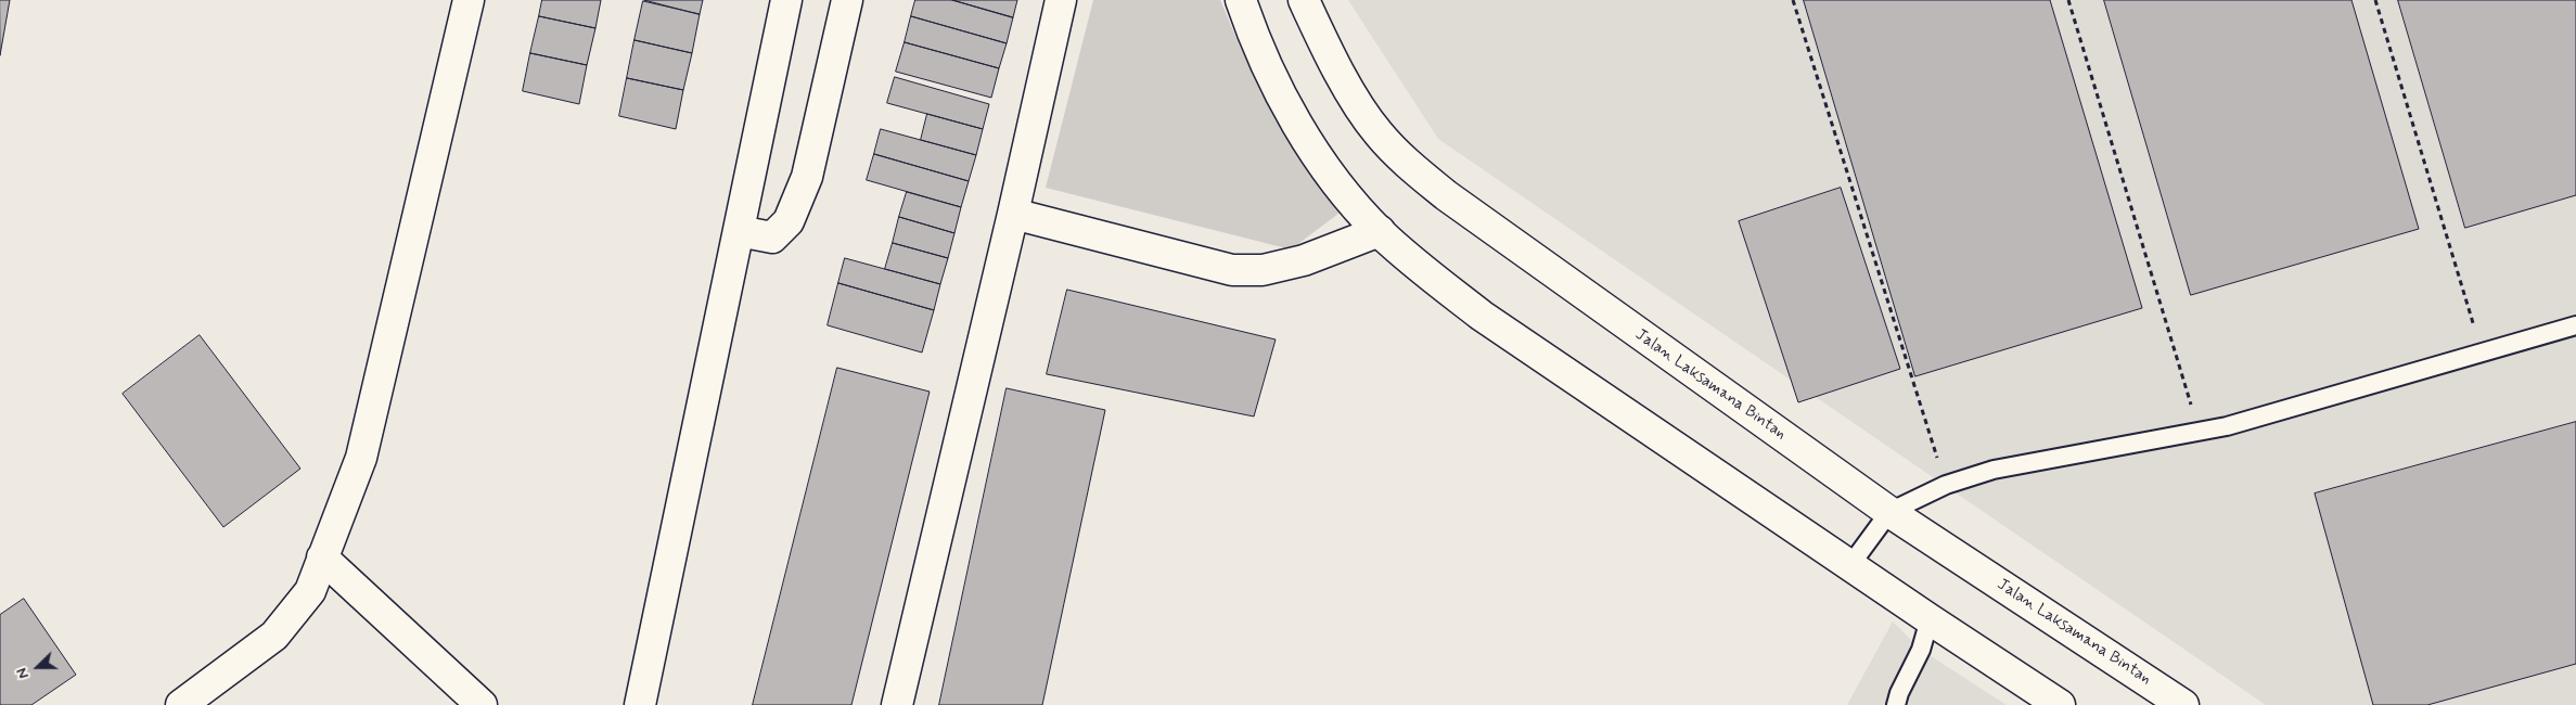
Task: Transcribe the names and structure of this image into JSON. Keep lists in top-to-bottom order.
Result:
{
  "streets": {
    "street": ["Jalan Laksamana Bintan"]
  },
  "north": "left"
}
